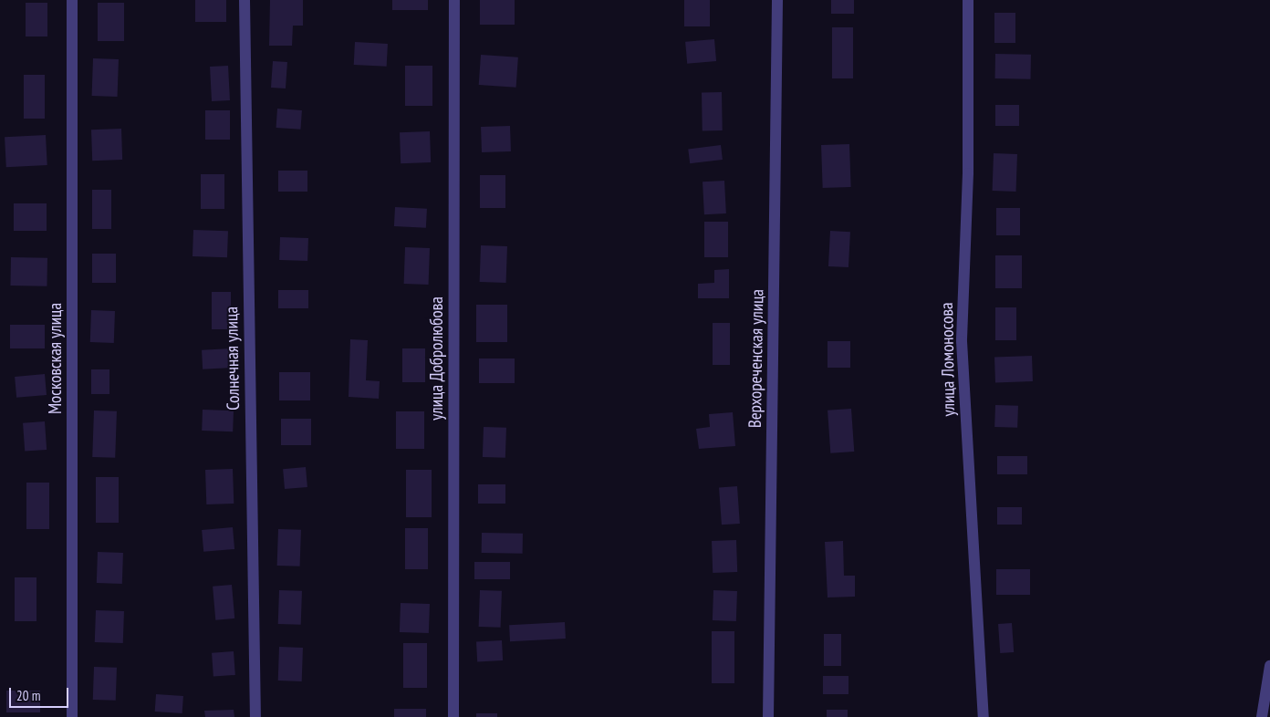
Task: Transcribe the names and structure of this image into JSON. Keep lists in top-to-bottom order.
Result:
{
  "streets": {
    "street": [
      "Московская улица",
      "Солнечная улица",
      "улица Добролюбова",
      "Верхореченская улица",
      "улица Ломоносова"
    ]
  },
  "scale_bar": "20 m"
}
